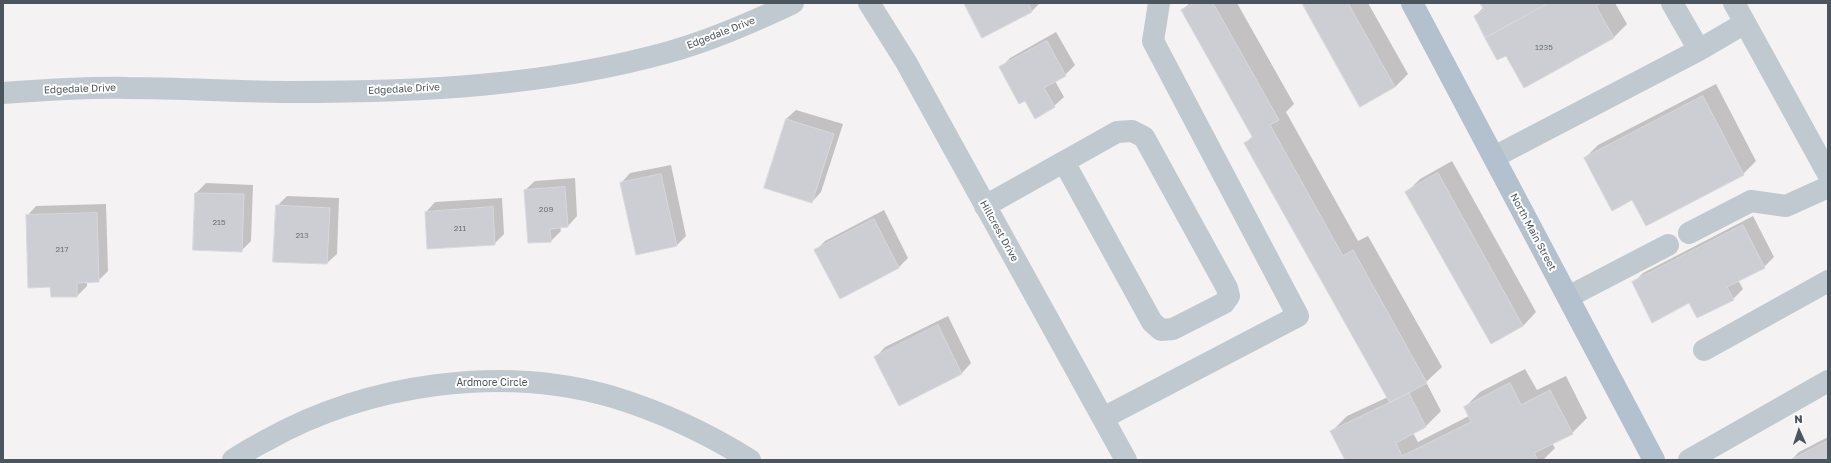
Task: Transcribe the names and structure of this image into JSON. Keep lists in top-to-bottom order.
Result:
{
  "streets": {
    "main road": ["North Main Street"],
    "street": ["Edgedale Drive", "Hillcrest Drive", "Ardmore Circle"]
  },
  "house_numbers": [
    "1235",
    "209",
    "215",
    "211",
    "213",
    "217"
  ],
  "north": "top"
}
